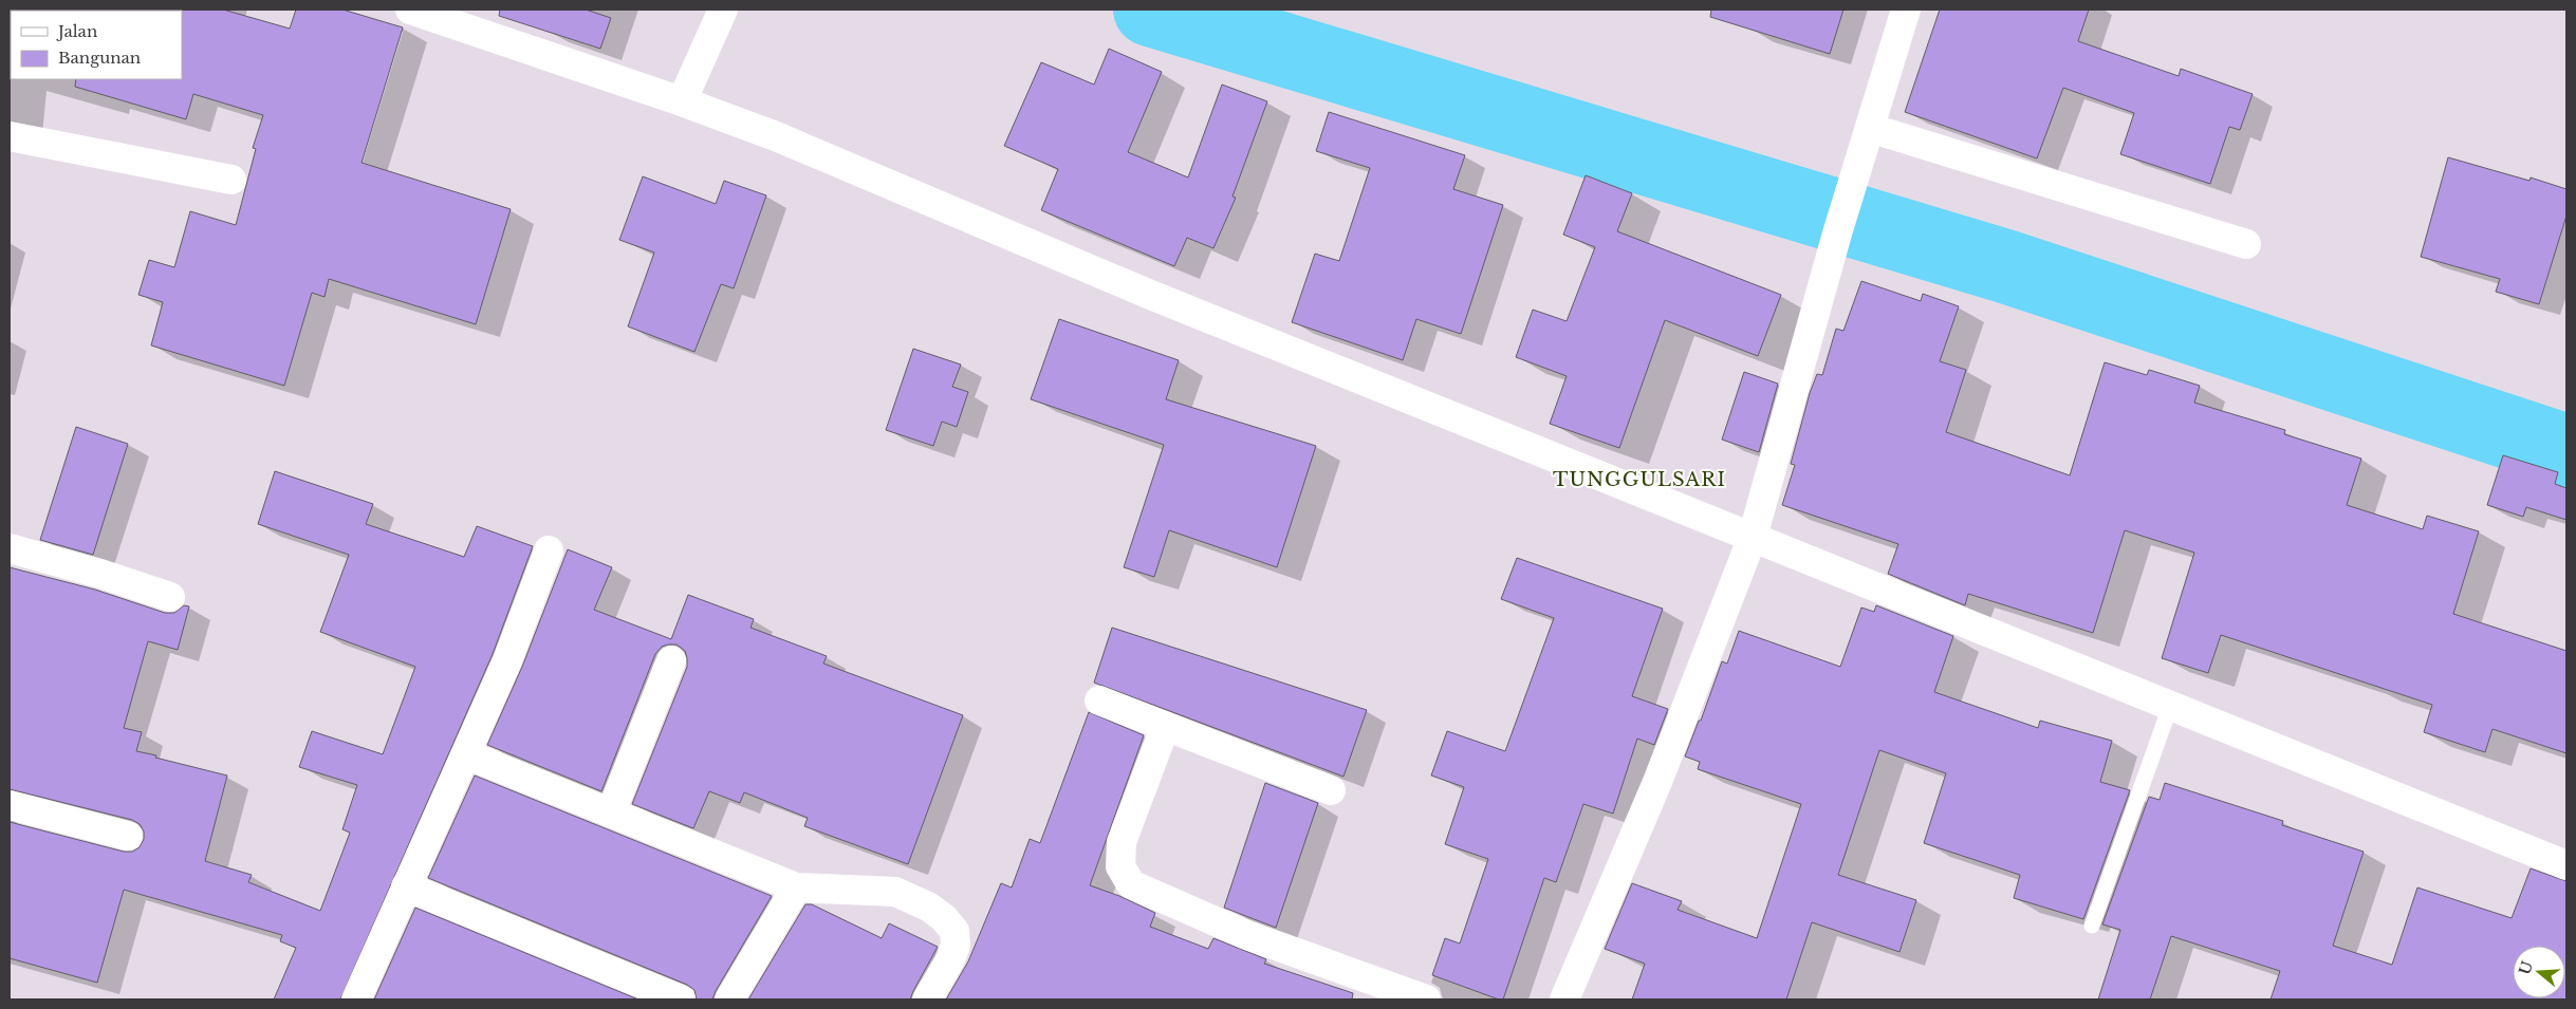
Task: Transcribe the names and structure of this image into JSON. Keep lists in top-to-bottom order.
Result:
{
  "districts": ["TUNGGULSARI"],
  "legend": ["Jalan", "Bangunan"],
  "north": "left"
}
